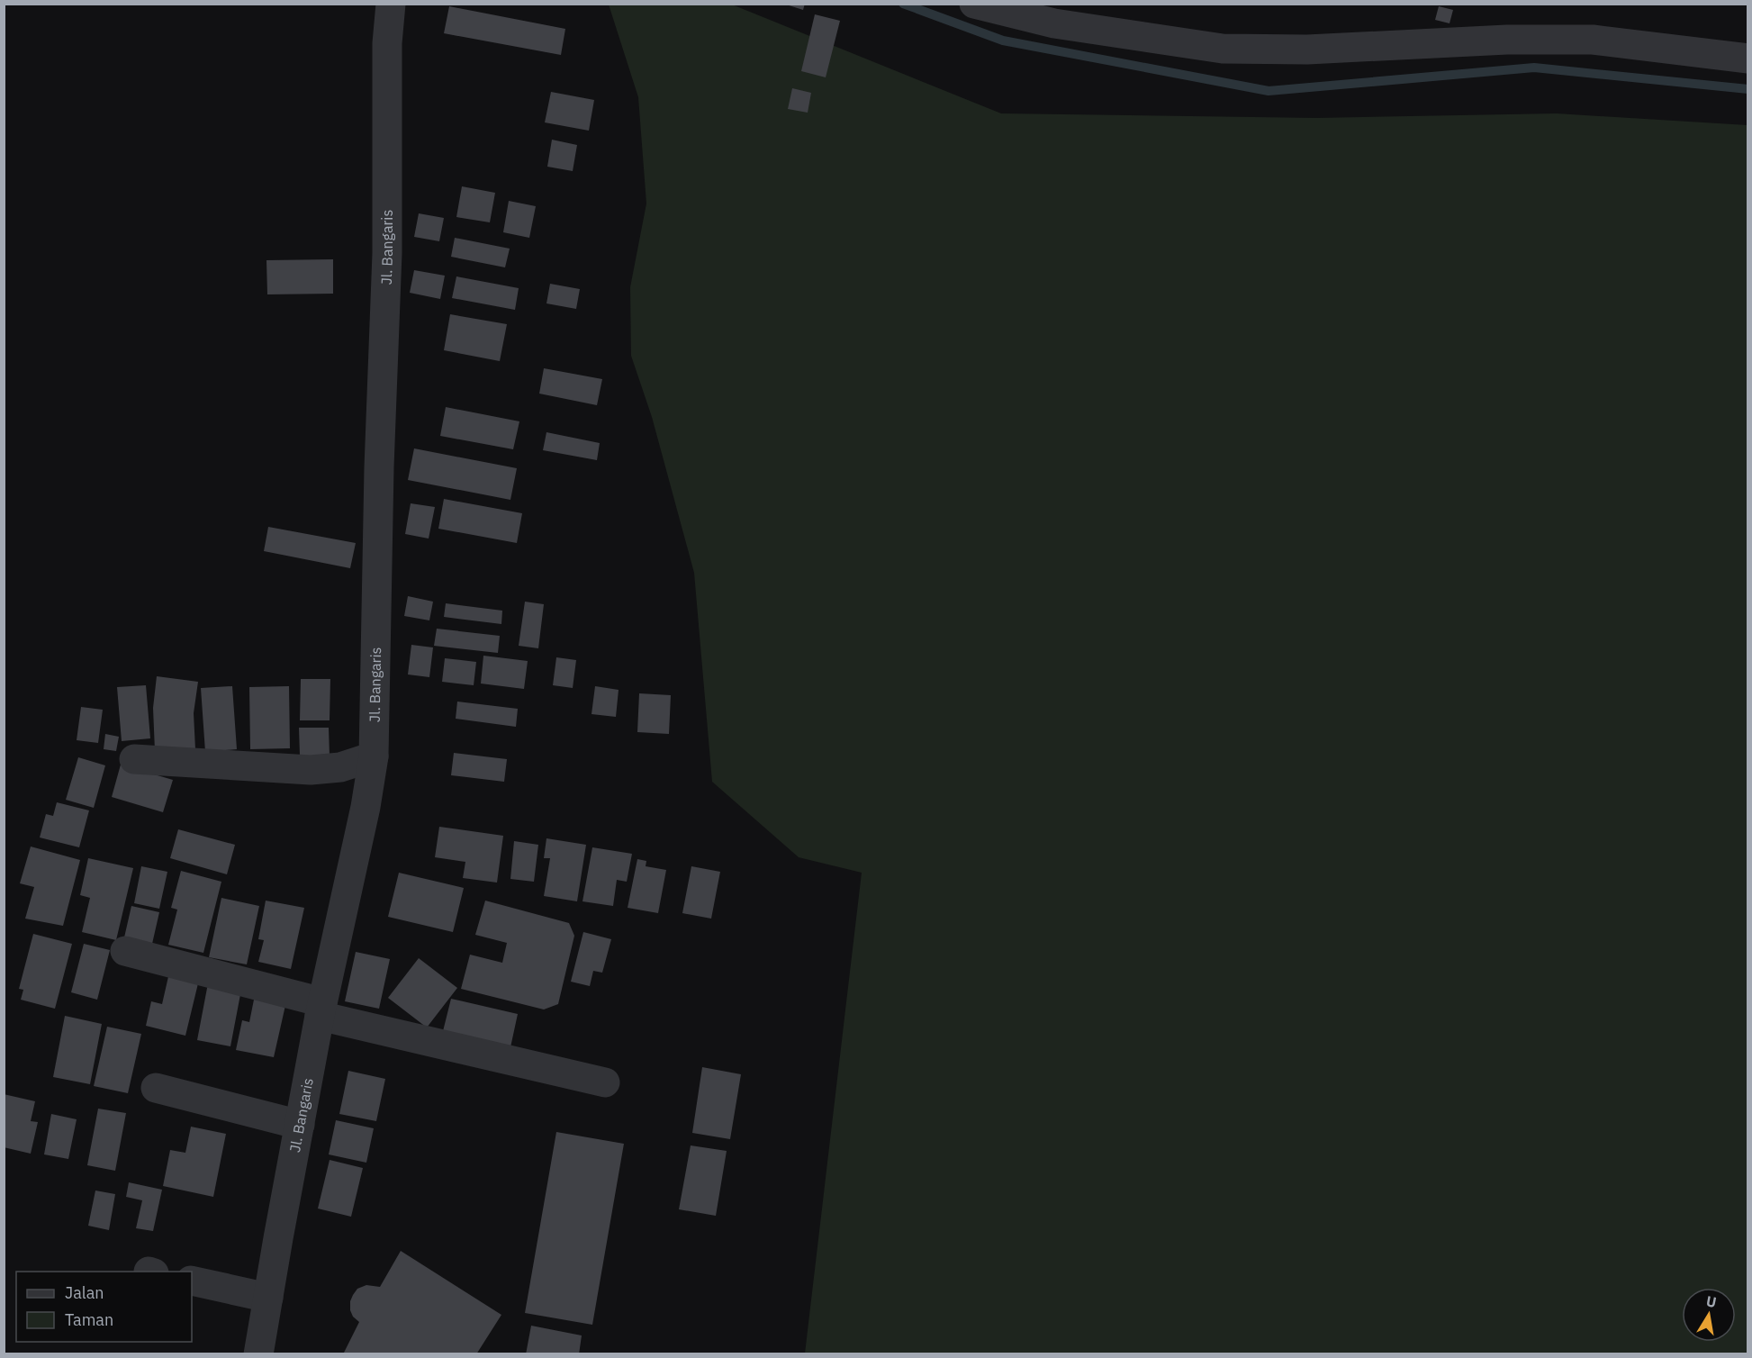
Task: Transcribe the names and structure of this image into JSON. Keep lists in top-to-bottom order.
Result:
{
  "streets": {
    "street": ["Jl. Bangaris"]
  },
  "legend": ["Jalan", "Taman"],
  "north": "top"
}
